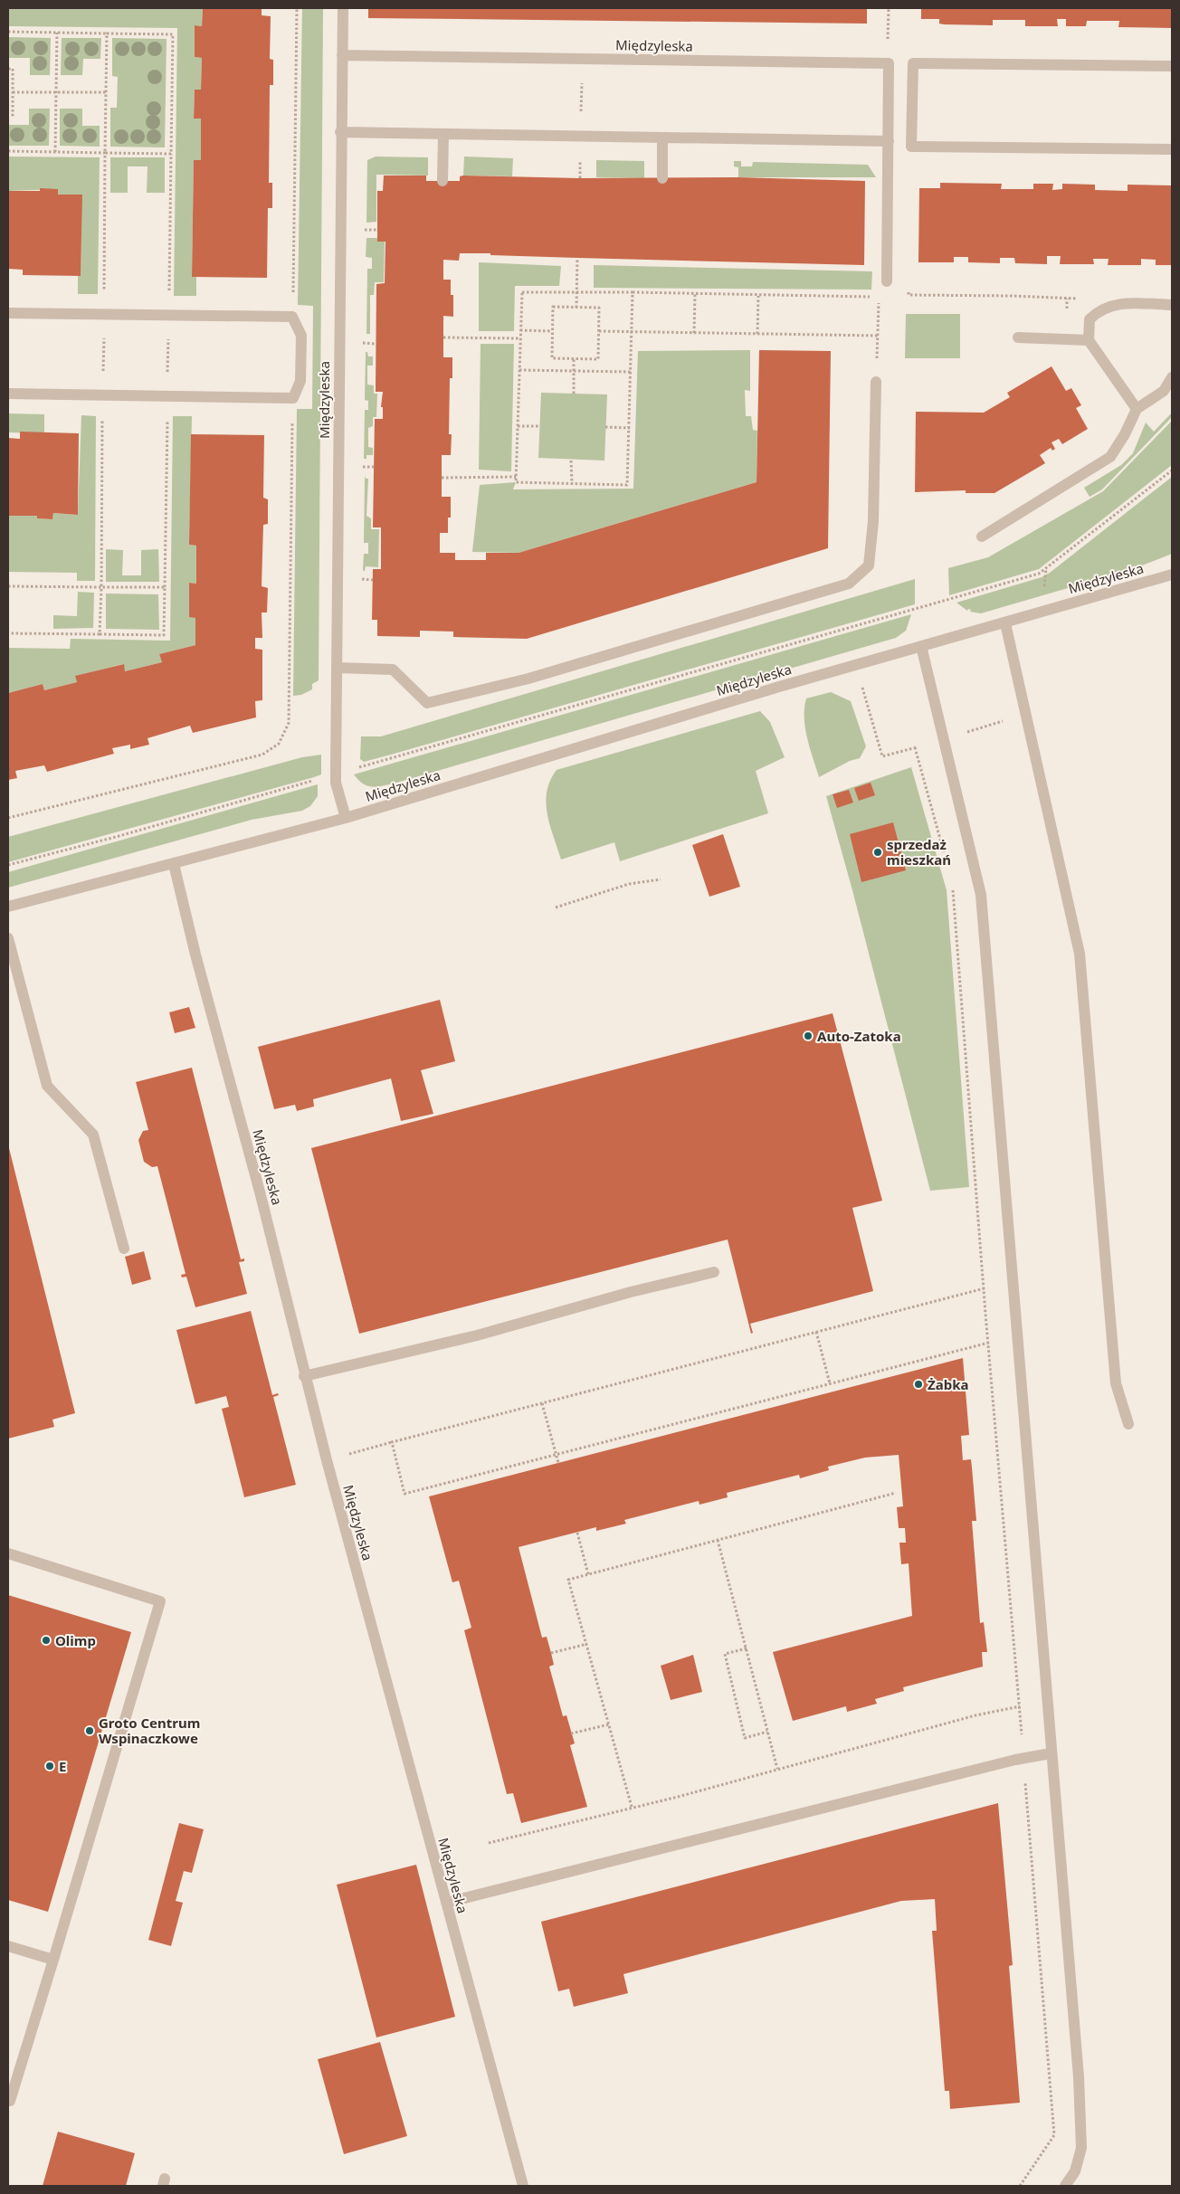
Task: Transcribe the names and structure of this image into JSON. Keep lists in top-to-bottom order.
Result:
{
  "streets": {
    "street": ["Międzyleska"]
  },
  "places": [
    "sprzedaż mieszkań",
    "Auto-Zatoka",
    "Żabka",
    "Olimp",
    "Groto Centrum Wspinaczkowe",
    "E"
  ]
}
